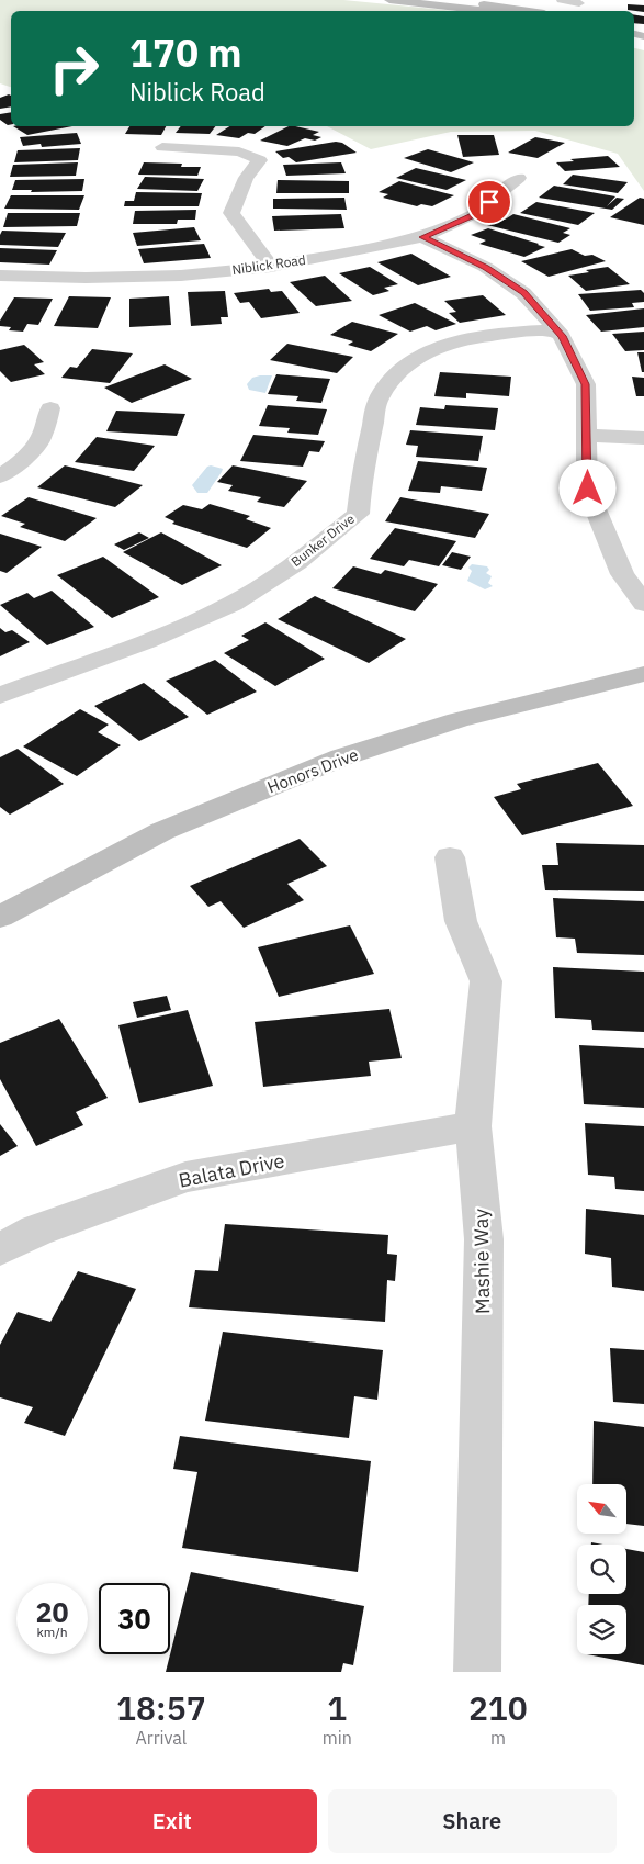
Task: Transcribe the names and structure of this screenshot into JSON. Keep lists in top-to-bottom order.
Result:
{
  "streets": {
    "street": [
      "Niblick Road",
      "Bunker Drive",
      "Honors Drive",
      "Balata Drive",
      "Mashie Way"
    ]
  },
  "crossings": [
    ["Balata Drive", "Mashie Way"]
  ],
  "north": "top left",
  "page": {
    "turn": ["170 m", "Niblick Road"],
    "speed": "20 km/h",
    "limit": "30",
    "eta": [
      "18:57",
      "Arrival",
      "1",
      "min",
      "210",
      "m"
    ],
    "buttons": ["Exit", "Share"]
  }
}
